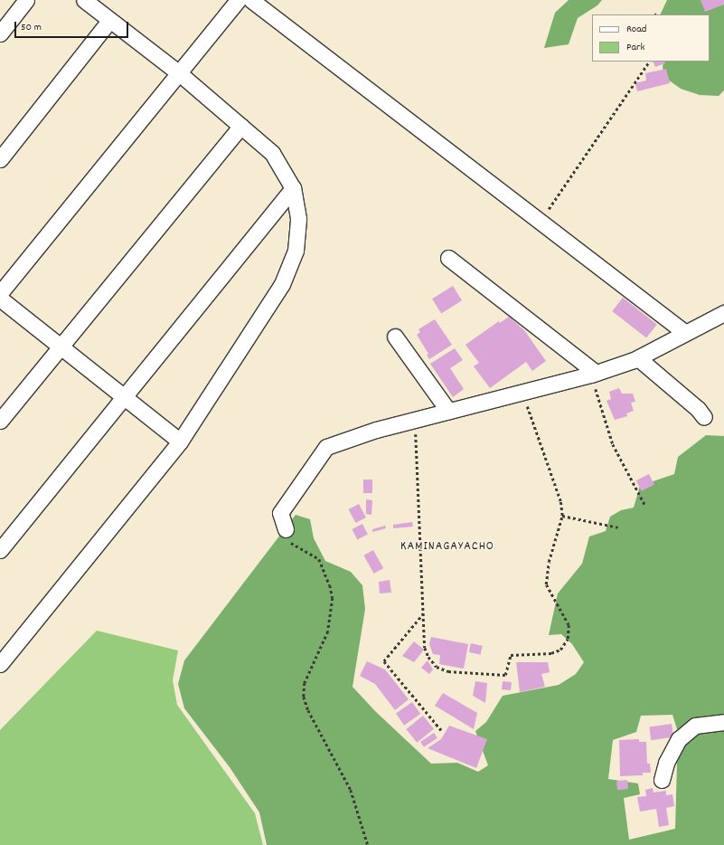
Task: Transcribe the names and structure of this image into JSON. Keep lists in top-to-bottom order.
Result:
{
  "districts": ["KAMINAGAYACHO"],
  "legend": ["Road", "Park"],
  "scale_bar": "50 m"
}
